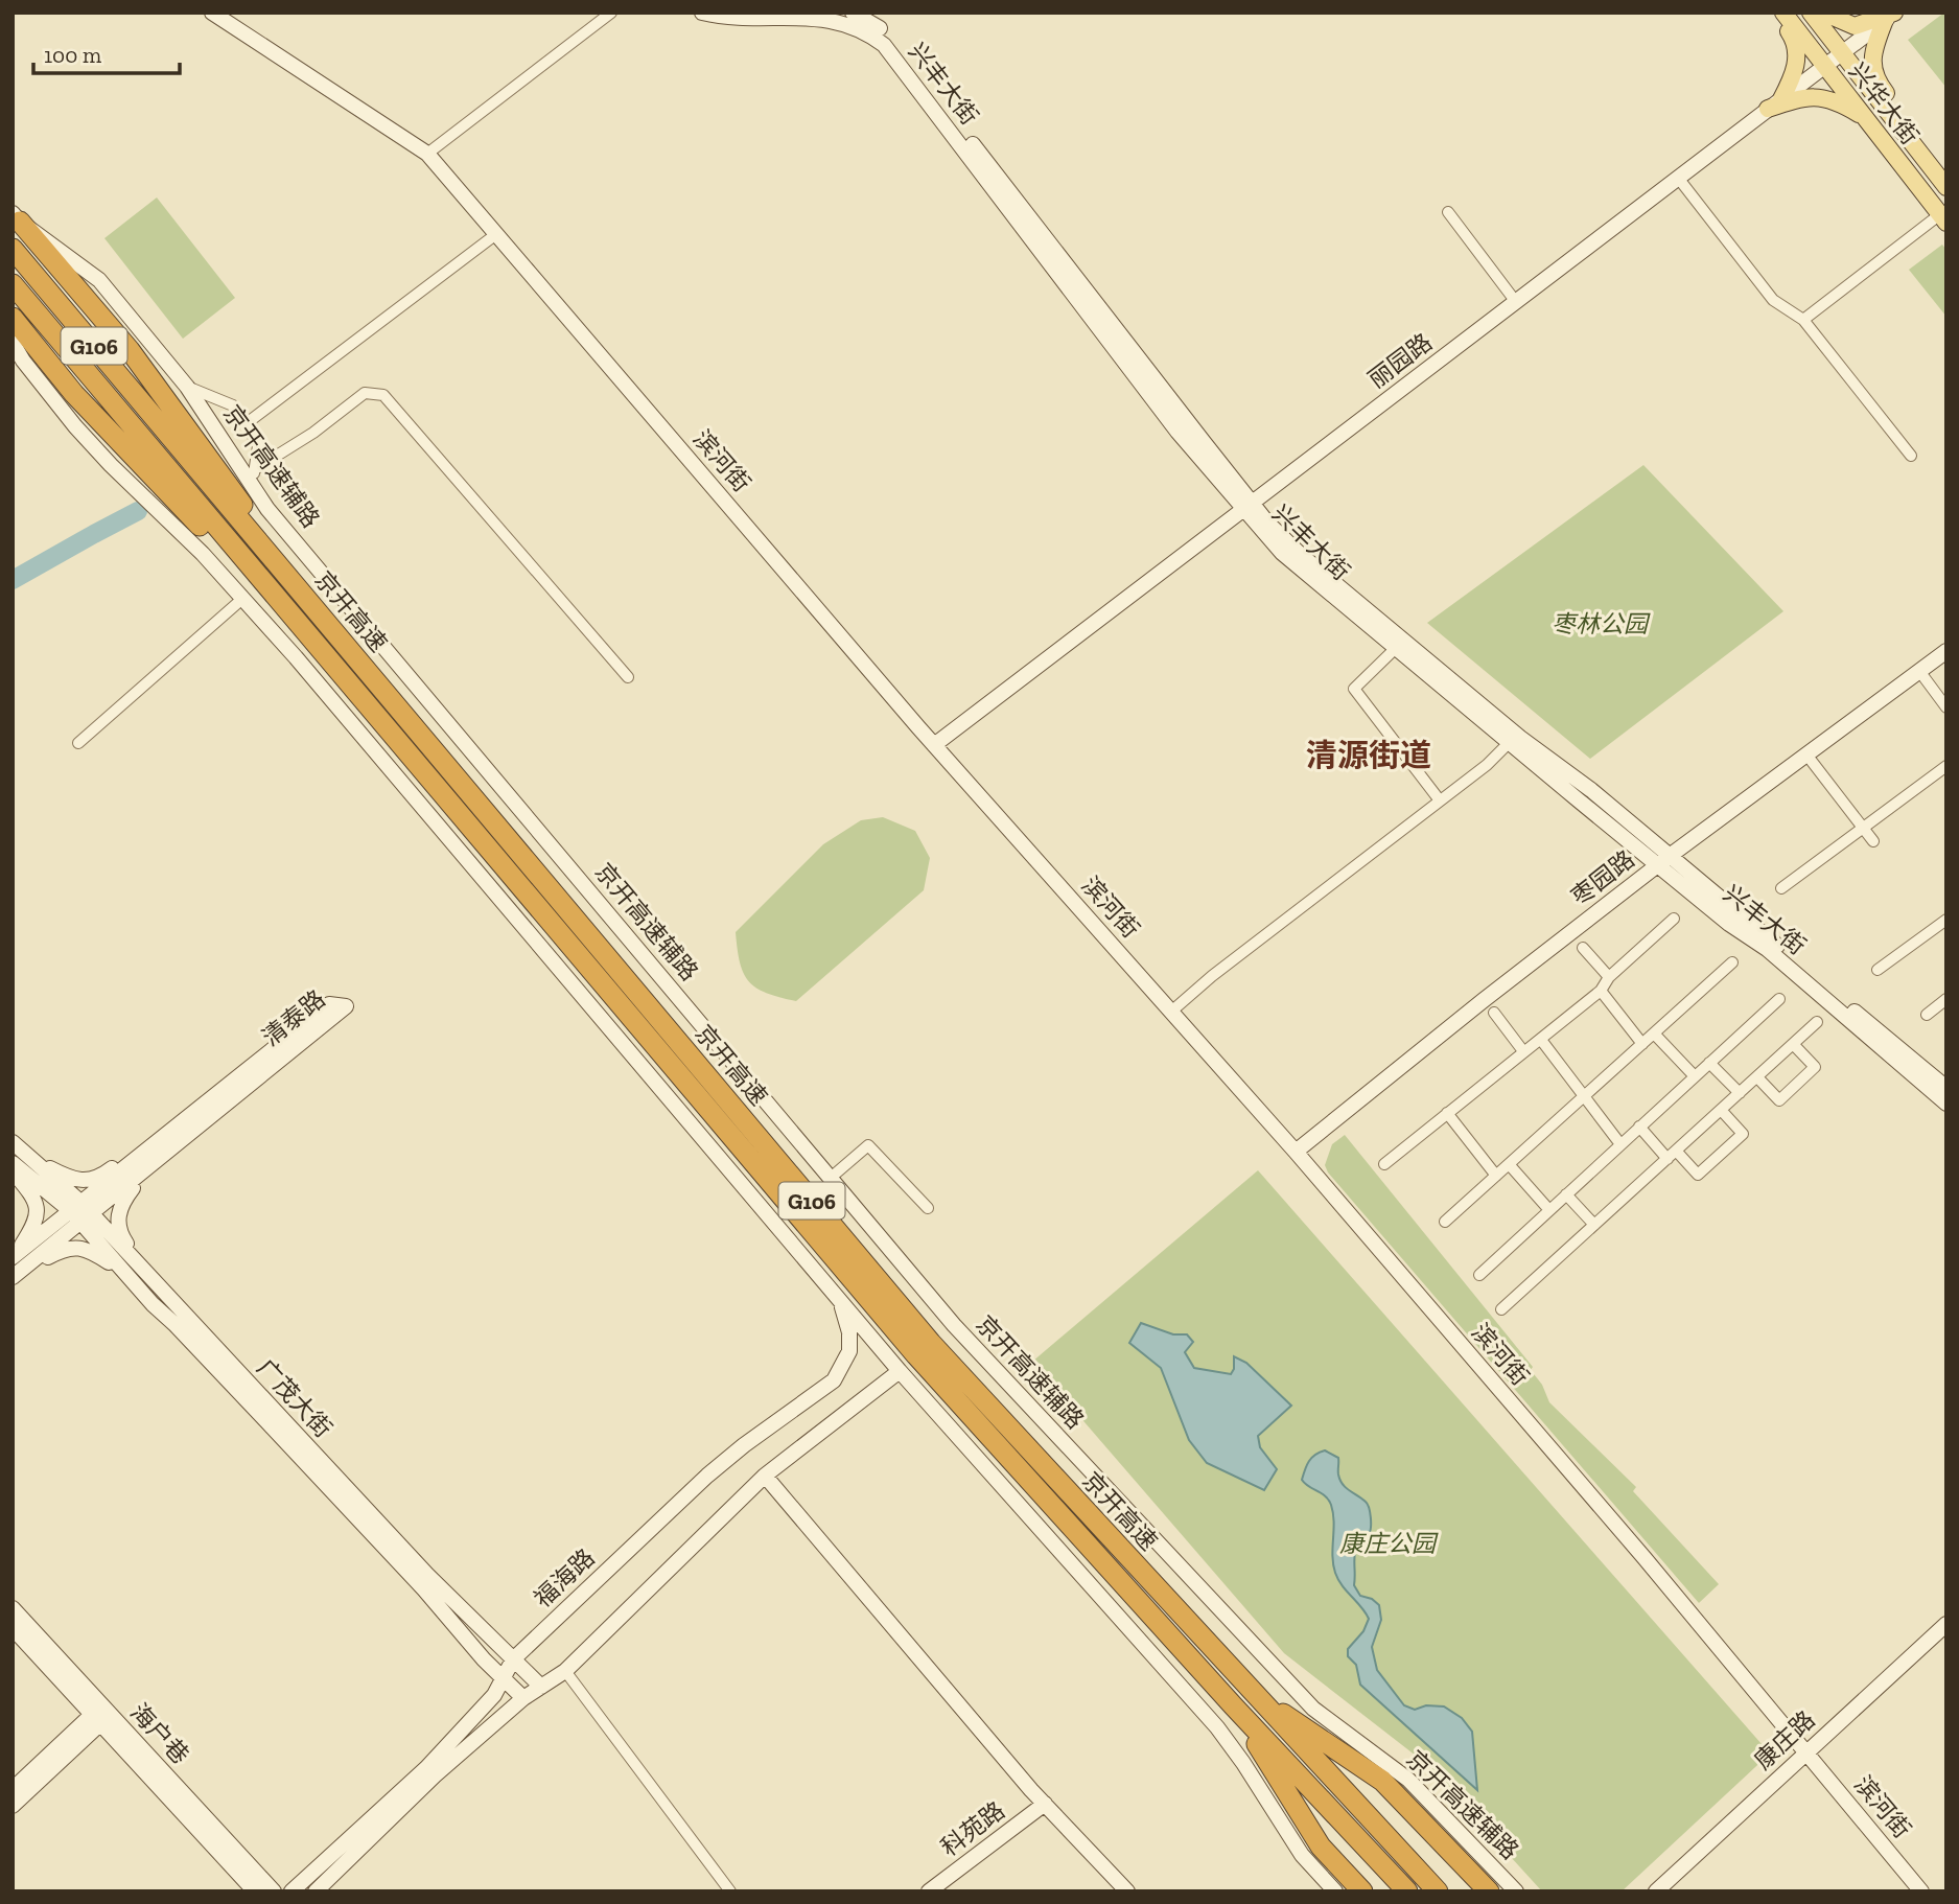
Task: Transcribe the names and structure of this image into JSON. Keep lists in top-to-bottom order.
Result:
{
  "streets": {
    "highway": ["G106", "京开高速"],
    "main road": [
      "兴丰大街",
      "兴华大街",
      "丽园路",
      "滨河街",
      "京开高速辅路",
      "枣园路",
      "清泰路",
      "广茂大街",
      "福海路",
      "海户巷",
      "康庄路",
      "科苑路"
    ]
  },
  "crossings": [
    ["兴丰大街", "丽园路"],
    ["兴丰大街", "枣园路"],
    ["兴华大街", "丽园路"],
    ["G106", "京开高速"],
    ["丽园路", "滨河街"],
    ["滨河街", "枣园路"],
    ["滨河街", "康庄路"],
    ["京开高速辅路", "京开高速"],
    ["清泰路", "广茂大街"],
    ["广茂大街", "福海路"]
  ],
  "districts": ["清源街道"],
  "parks": ["枣林公园", "康庄公园"],
  "scale_bar": "100 m"
}
